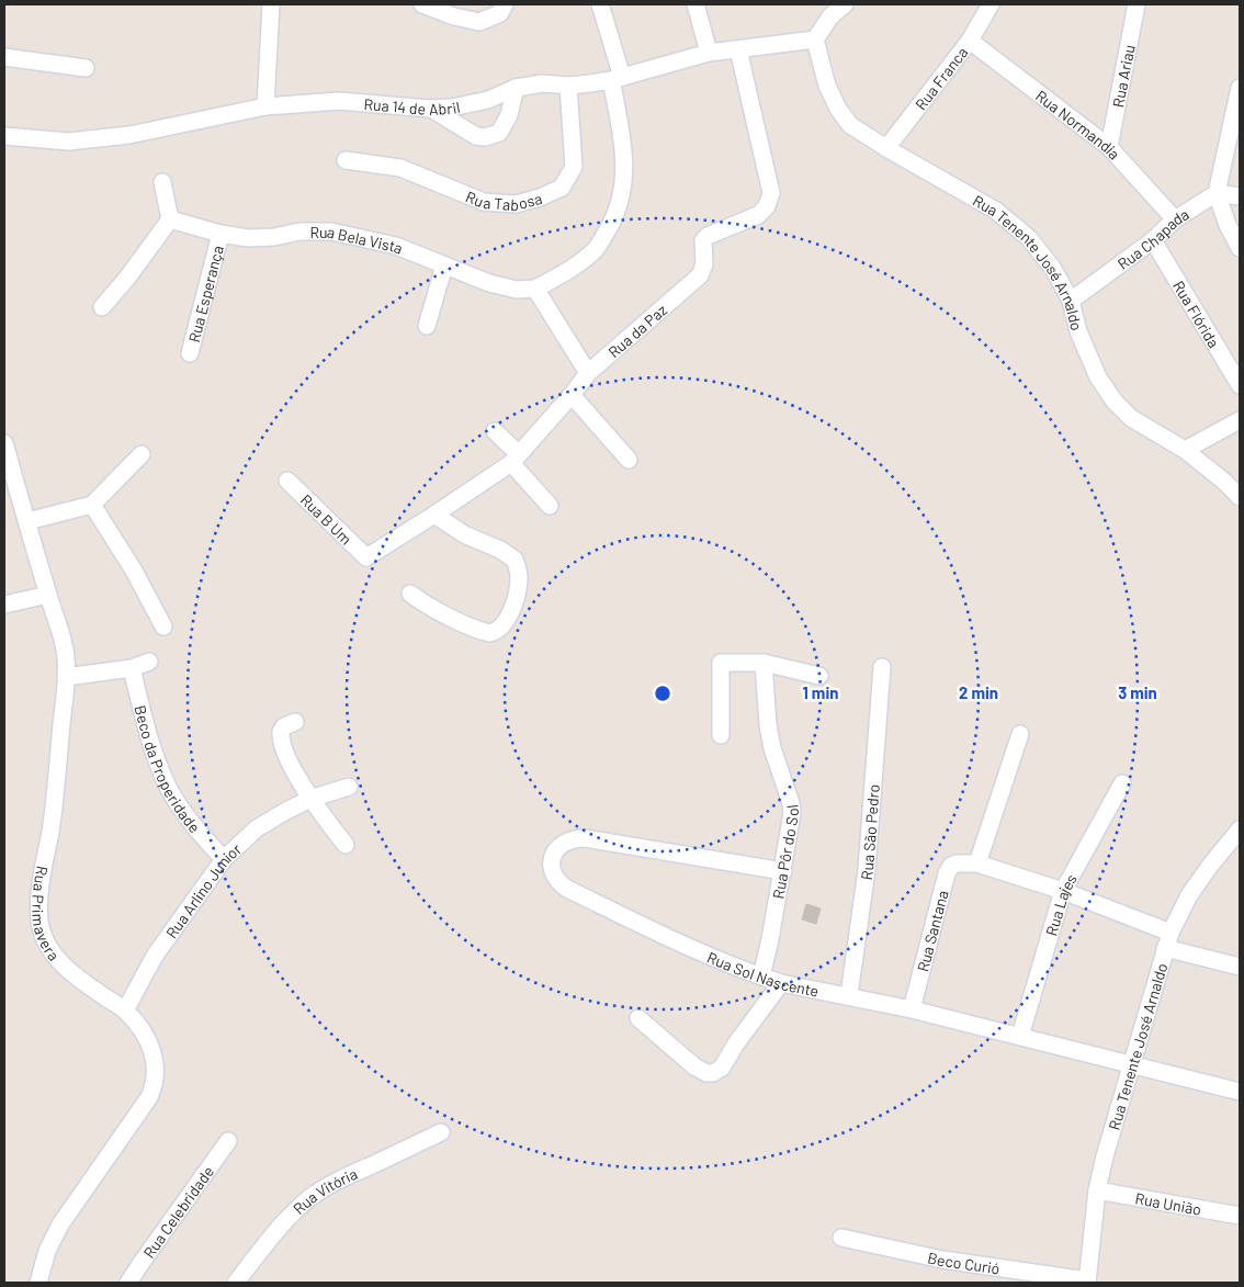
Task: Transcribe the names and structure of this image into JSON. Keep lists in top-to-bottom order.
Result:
{
  "streets": {
    "street": [
      "Rua Ariau",
      "Rua Franca",
      "Rua 14 de Abril",
      "Rua Normandia",
      "Rua Tabosa",
      "Rua Chapada",
      "Rua Bela Vista",
      "Rua Tenente José Arnaldo",
      "Rua Esperança",
      "Rua Flórida",
      "Rua da Paz",
      "Rua B Um",
      "Beco da Properidade",
      "Rua São Pedro",
      "Rua Pôr do Sol",
      "Rua Arlino Junior",
      "Rua Lajes",
      "Rua Primavera",
      "Rua Santana",
      "Rua Sol Nascente",
      "Rua Vitória",
      "Rua União",
      "Rua Celebridade",
      "Beco Curió"
    ]
  },
  "crossings": [
    ["Rua Ariau", "Rua Normandia"],
    ["Rua Franca", "Rua Normandia"],
    ["Rua Franca", "Rua Tenente José Arnaldo"],
    ["Rua 14 de Abril", "Rua Tabosa"],
    ["Rua 14 de Abril", "Rua Bela Vista"],
    ["Rua 14 de Abril", "Rua Tenente José Arnaldo"],
    ["Rua 14 de Abril", "Rua da Paz"],
    ["Rua Normandia", "Rua Chapada"],
    ["Rua Chapada", "Rua Tenente José Arnaldo"],
    ["Rua Chapada", "Rua Flórida"],
    ["Rua Bela Vista", "Rua Esperança"],
    ["Rua Tenente José Arnaldo", "Rua Sol Nascente"],
    ["Rua Tenente José Arnaldo", "Rua União"],
    ["Rua Tenente José Arnaldo", "Beco Curió"],
    ["Rua da Paz", "Rua B Um"],
    ["Beco da Properidade", "Rua Arlino Junior"],
    ["Rua São Pedro", "Rua Sol Nascente"],
    ["Rua Pôr do Sol", "Rua Sol Nascente"],
    ["Rua Arlino Junior", "Rua Primavera"],
    ["Rua Lajes", "Rua Sol Nascente"],
    ["Rua Santana", "Rua Sol Nascente"]
  ],
  "rings": ["1 min", "2 min", "3 min"]
}
